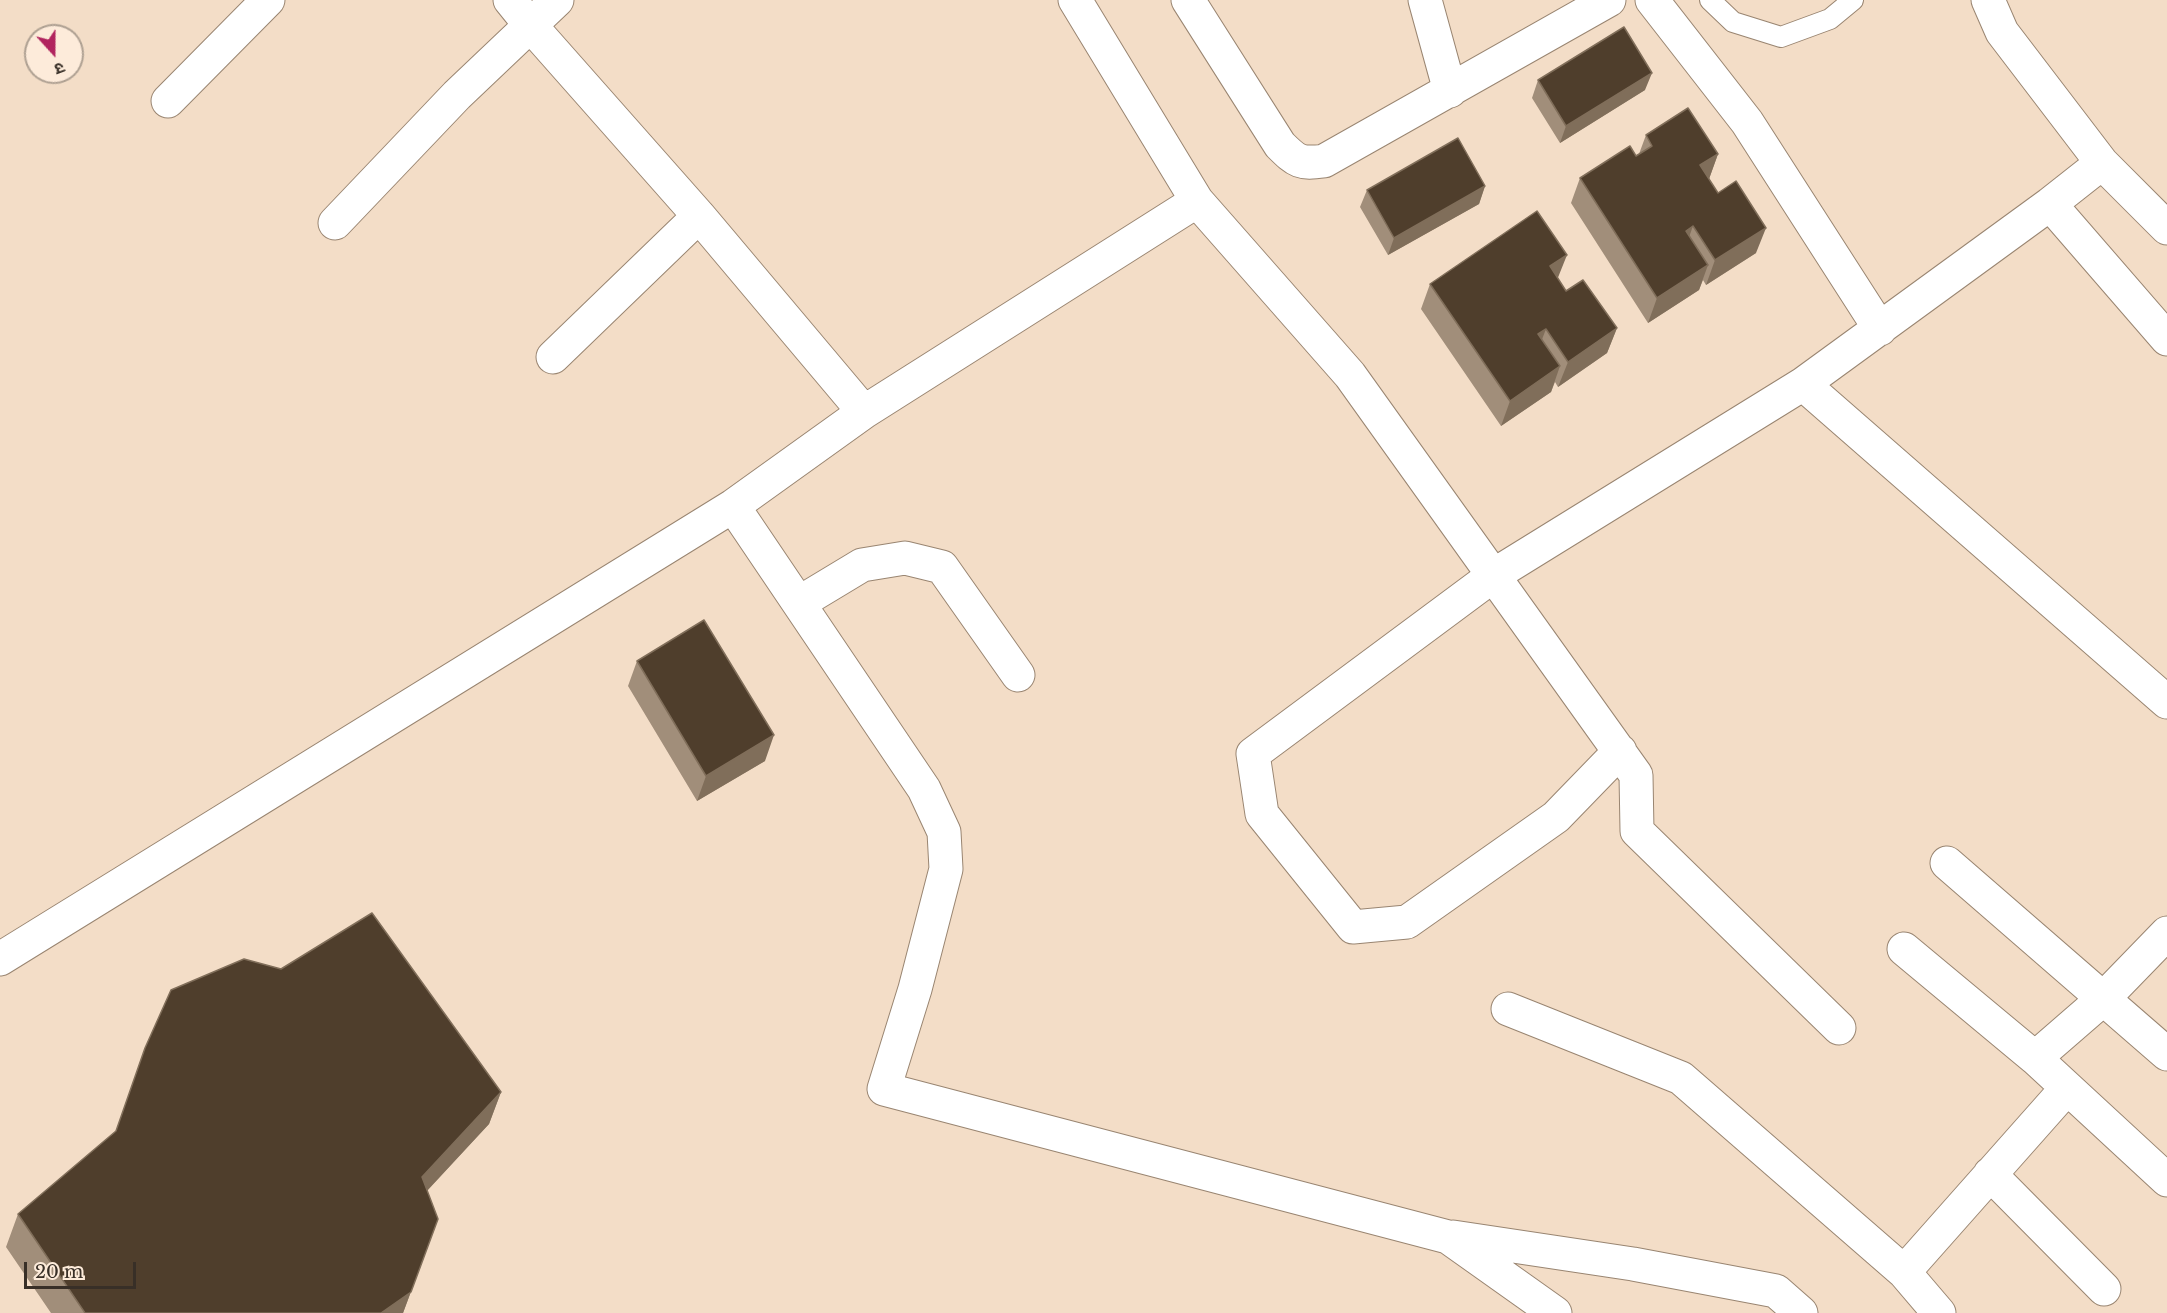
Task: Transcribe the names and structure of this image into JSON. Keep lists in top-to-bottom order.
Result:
{
  "scale_bar": "20 m",
  "north": "bottom"
}
